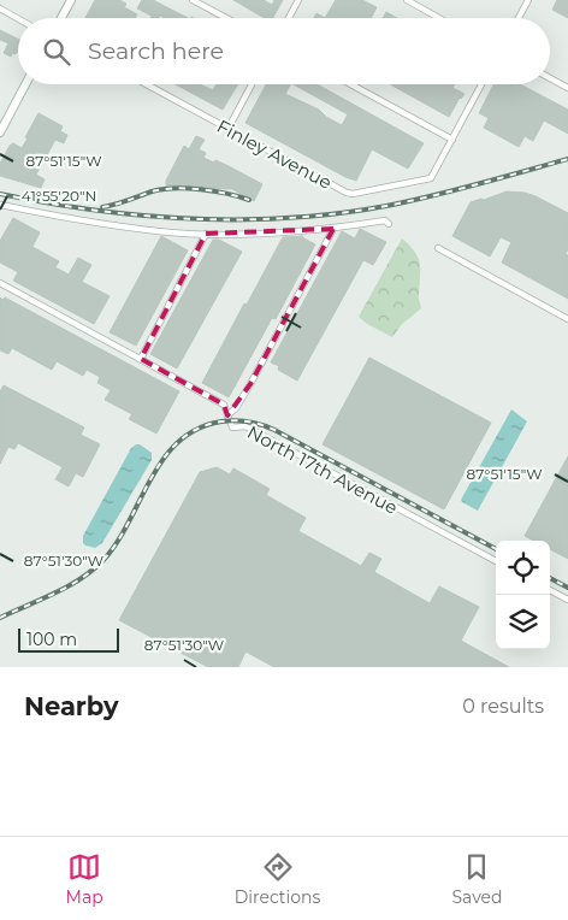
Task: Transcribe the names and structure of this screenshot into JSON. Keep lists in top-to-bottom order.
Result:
{
  "streets": {
    "street": ["Finley Avenue", "North 17th Avenue"]
  },
  "scale_bar": "100 m",
  "page": {
    "search": "Search here",
    "scale": "100 m",
    "heading": ["Nearby", "0 results"],
    "nav": ["Map", "Directions", "Saved"]
  },
  "coordinates": ["87°51'15\"W", "41°55'20\"N", "87°51'30\"W"]
}
